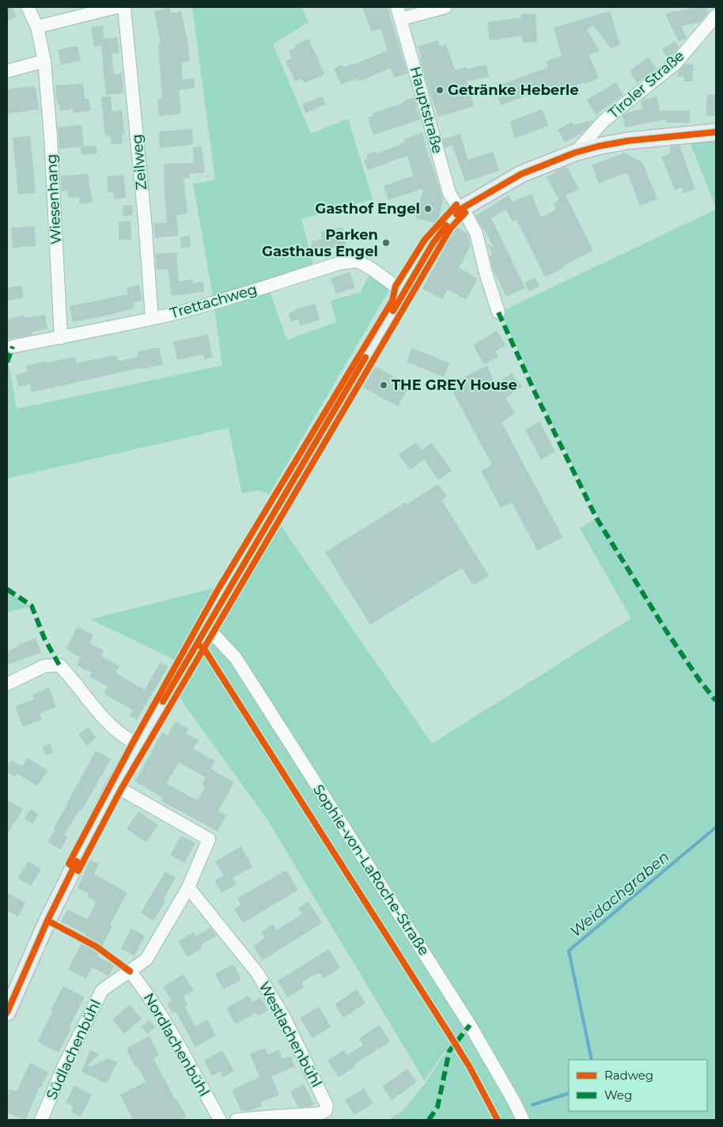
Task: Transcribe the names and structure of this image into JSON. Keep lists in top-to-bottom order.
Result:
{
  "streets": {
    "street": [
      "Tiroler Straße",
      "Hauptstraße",
      "Zeilweg",
      "Wiesenhang",
      "Trettachweg",
      "Sophie-von-LaRoche-Straße",
      "Westlachenbühl",
      "Nordlachenbühl",
      "Südlachenbühl"
    ]
  },
  "crossings": [
    ["Zeilweg", "Trettachweg"],
    ["Wiesenhang", "Trettachweg"],
    ["Westlachenbühl", "Südlachenbühl"],
    ["Nordlachenbühl", "Südlachenbühl"]
  ],
  "water": ["Weidachgraben"],
  "places": [
    "Getränke Heberle",
    "Gasthof Engel",
    "Parken Gasthaus Engel",
    "THE GREY House"
  ],
  "legend": ["Radweg", "Weg"]
}
